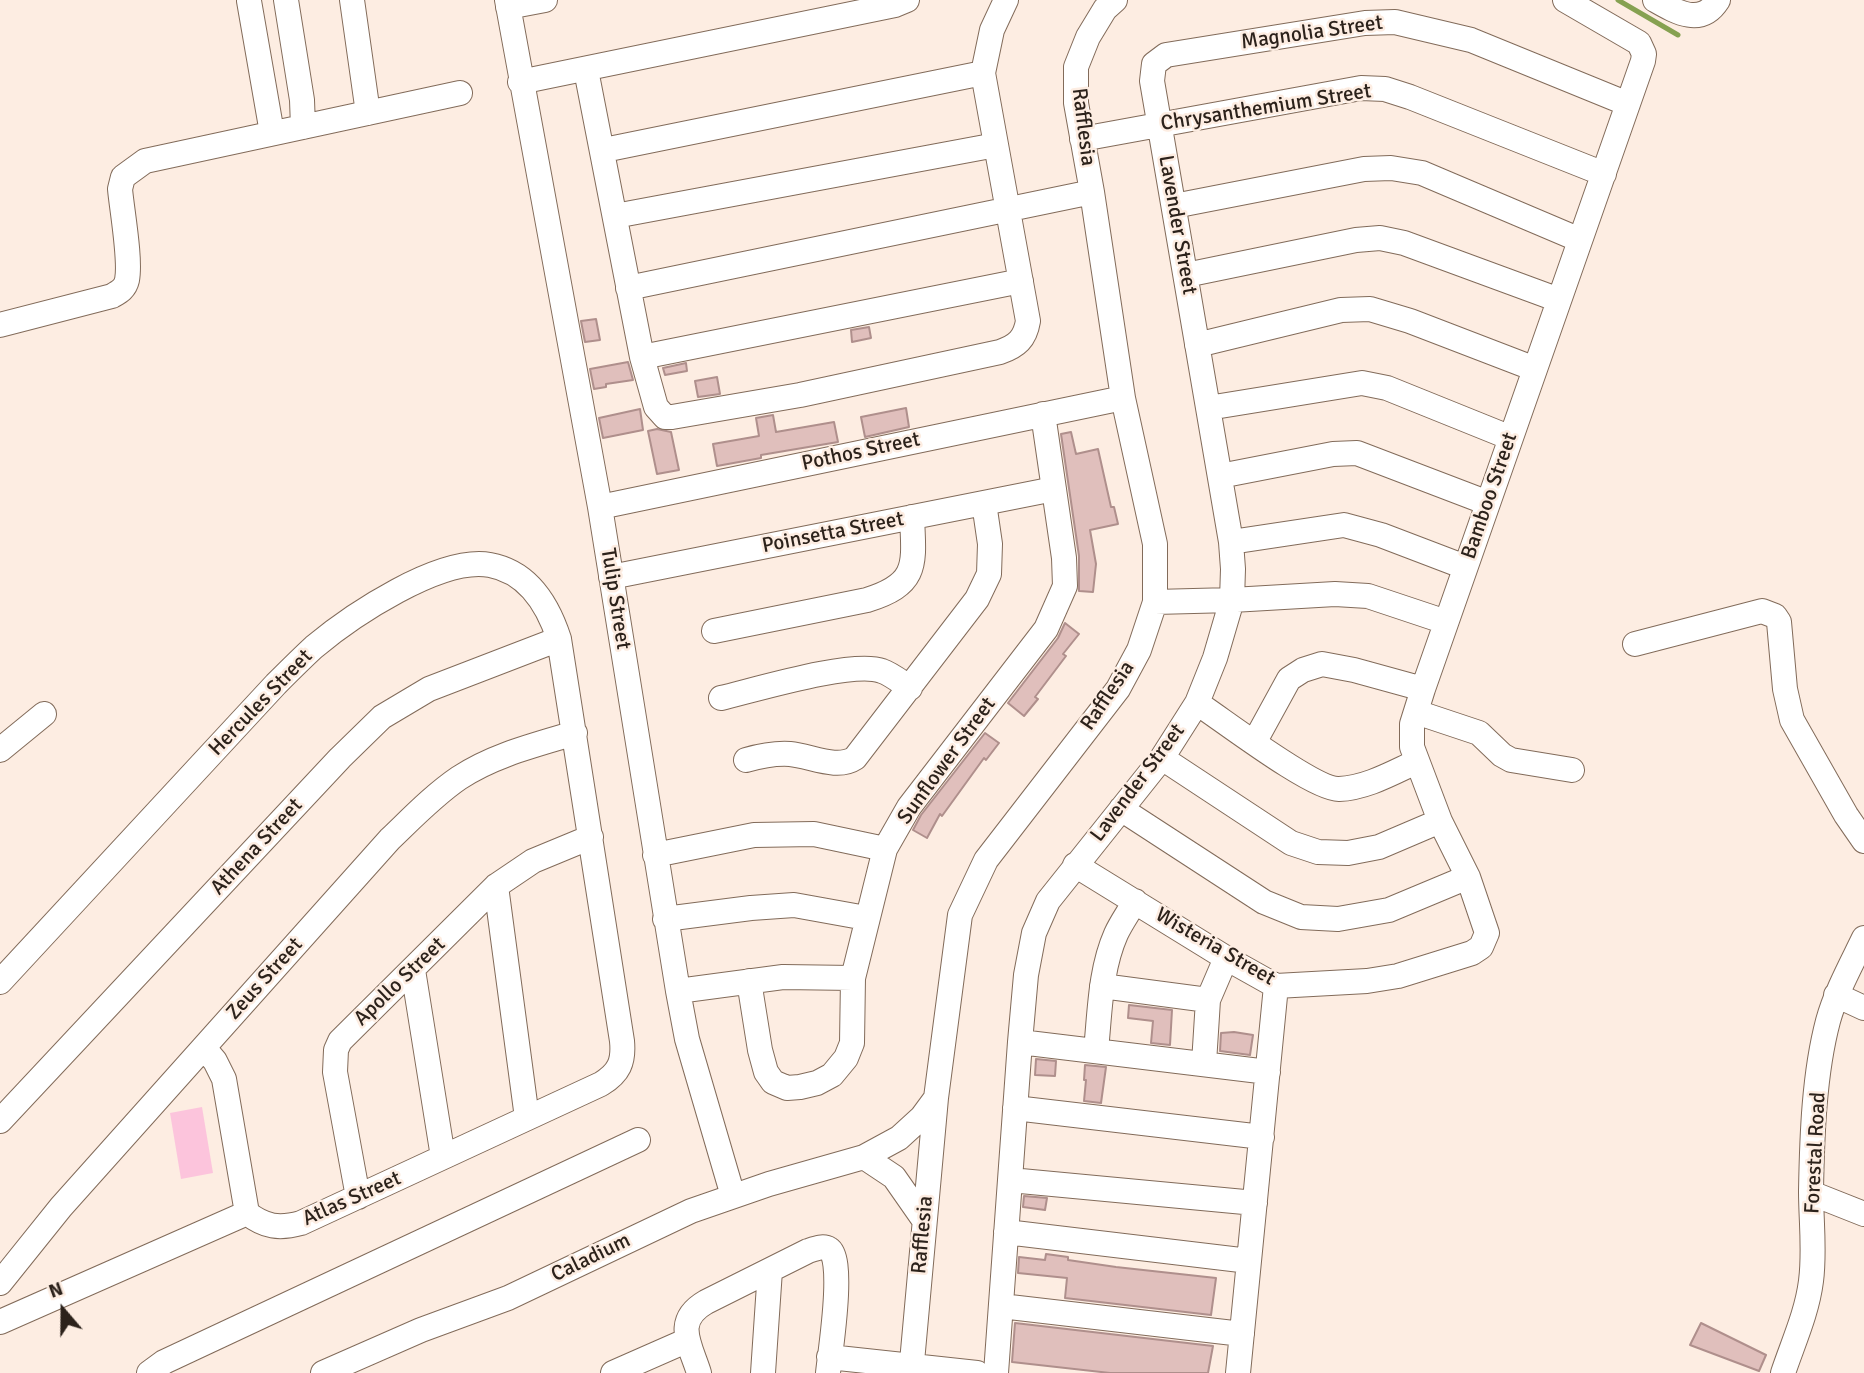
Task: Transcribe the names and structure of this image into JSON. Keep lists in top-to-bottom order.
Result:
{
  "streets": {
    "street": [
      "Magnolia Street",
      "Chrysanthemium Street",
      "Rafflesia",
      "Lavender Street",
      "Pothos Street",
      "Bamboo Street",
      "Poinsetta Street",
      "Tulip Street",
      "Hercules Street",
      "Sunflower Street",
      "Athena Street",
      "Wisteria Street",
      "Zeus Street",
      "Apollo Street",
      "Forestal Road",
      "Atlas Street",
      "Caladium"
    ]
  },
  "crossings": [
    ["Magnolia Street", "Lavender Street"],
    ["Magnolia Street", "Bamboo Street"],
    ["Chrysanthemium Street", "Rafflesia"],
    ["Chrysanthemium Street", "Lavender Street"],
    ["Chrysanthemium Street", "Bamboo Street"],
    ["Rafflesia", "Pothos Street"],
    ["Rafflesia", "Caladium"],
    ["Lavender Street", "Wisteria Street"],
    ["Pothos Street", "Tulip Street"],
    ["Pothos Street", "Sunflower Street"],
    ["Bamboo Street", "Wisteria Street"],
    ["Poinsetta Street", "Tulip Street"],
    ["Poinsetta Street", "Sunflower Street"],
    ["Tulip Street", "Caladium"],
    ["Hercules Street", "Athena Street"],
    ["Hercules Street", "Zeus Street"],
    ["Hercules Street", "Apollo Street"],
    ["Hercules Street", "Atlas Street"],
    ["Apollo Street", "Atlas Street"]
  ],
  "north": "top"
}
